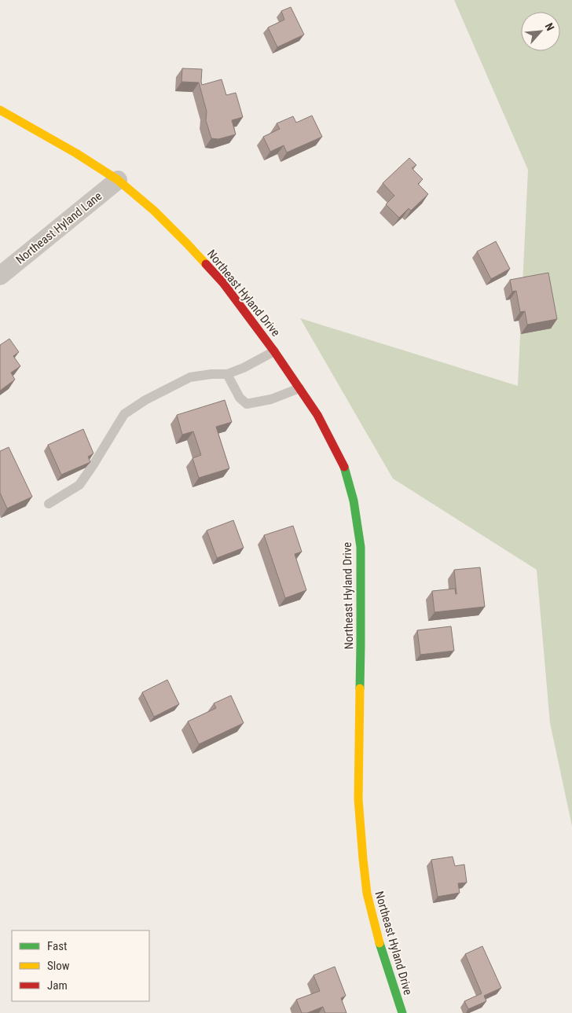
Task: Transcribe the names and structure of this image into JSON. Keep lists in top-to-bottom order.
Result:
{
  "streets": {
    "street": ["Northeast Hyland Lane", "Northeast Hyland Drive"]
  },
  "crossings": [
    ["Northeast Hyland Lane", "Northeast Hyland Drive"]
  ],
  "legend": ["Fast", "Slow", "Jam"],
  "north": "top right"
}
